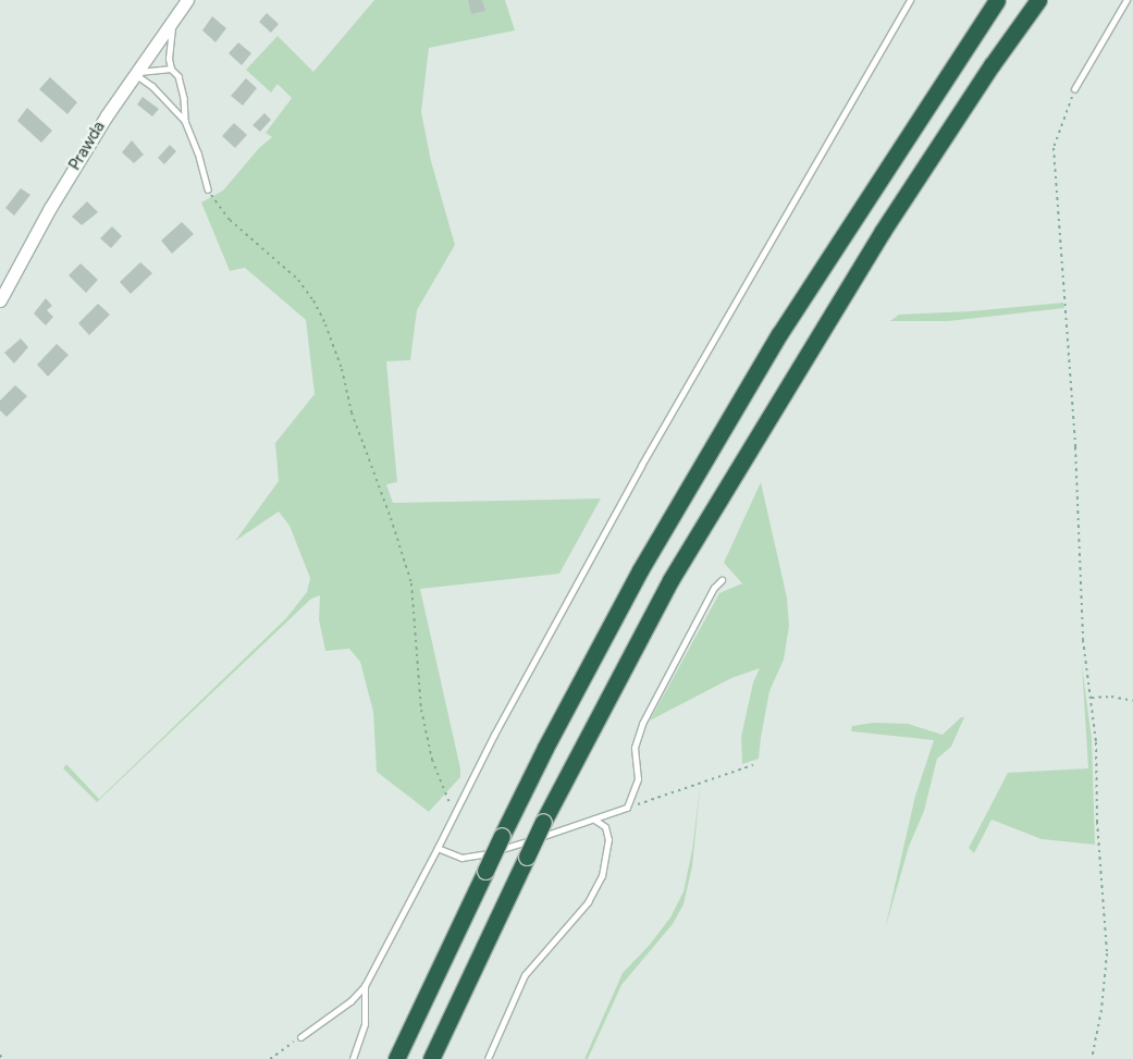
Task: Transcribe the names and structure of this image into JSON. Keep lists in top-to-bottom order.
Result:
{
  "streets": {
    "street": ["Prawda"]
  }
}
